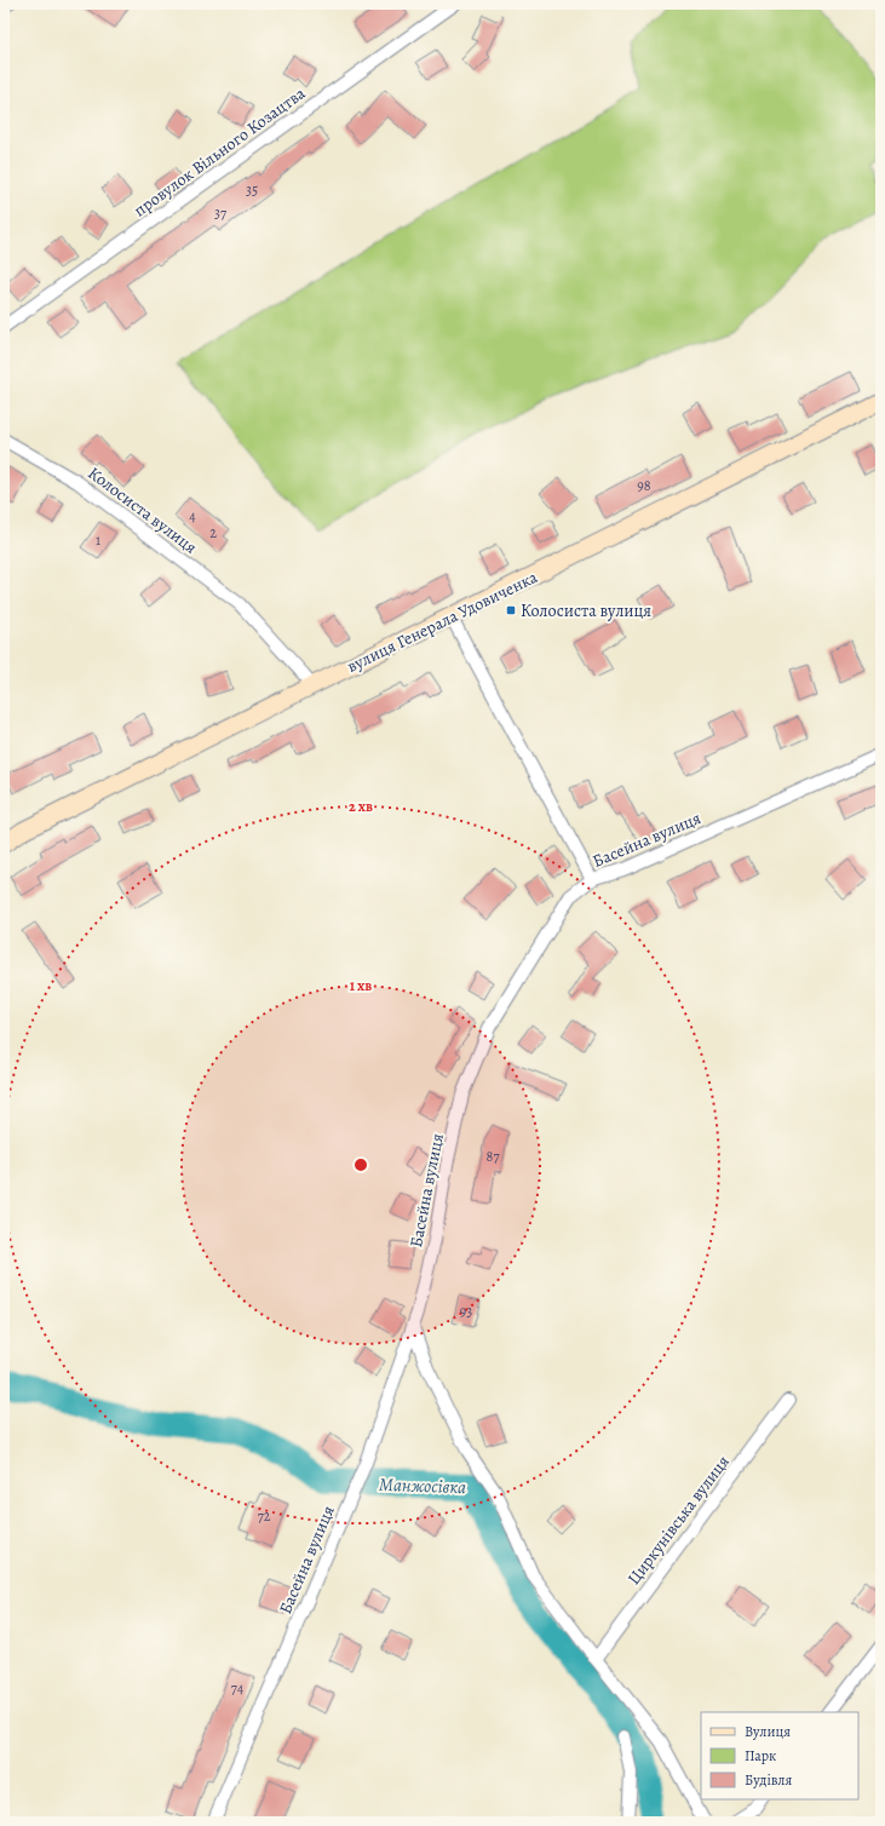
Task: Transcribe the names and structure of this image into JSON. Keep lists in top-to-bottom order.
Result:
{
  "streets": {
    "main road": ["вулиця Генерала Удовиченка"],
    "street": [
      "провулок Вільного Козацтва",
      "Колосиста вулиця",
      "Басейна вулиця",
      "Циркунівська вулиця"
    ]
  },
  "crossings": [
    ["Колосиста вулиця", "вулиця Генерала Удовиченка"]
  ],
  "water": ["Манжосівка"],
  "places": {
    "transit": ["Колосиста вулиця"]
  },
  "house_numbers": [
    "35",
    "37",
    "98",
    "4",
    "2",
    "1",
    "87",
    "93",
    "72",
    "74"
  ],
  "legend": ["Вулиця", "Парк", "Будівля"],
  "rings": ["2 хв", "1 хв"]
}
